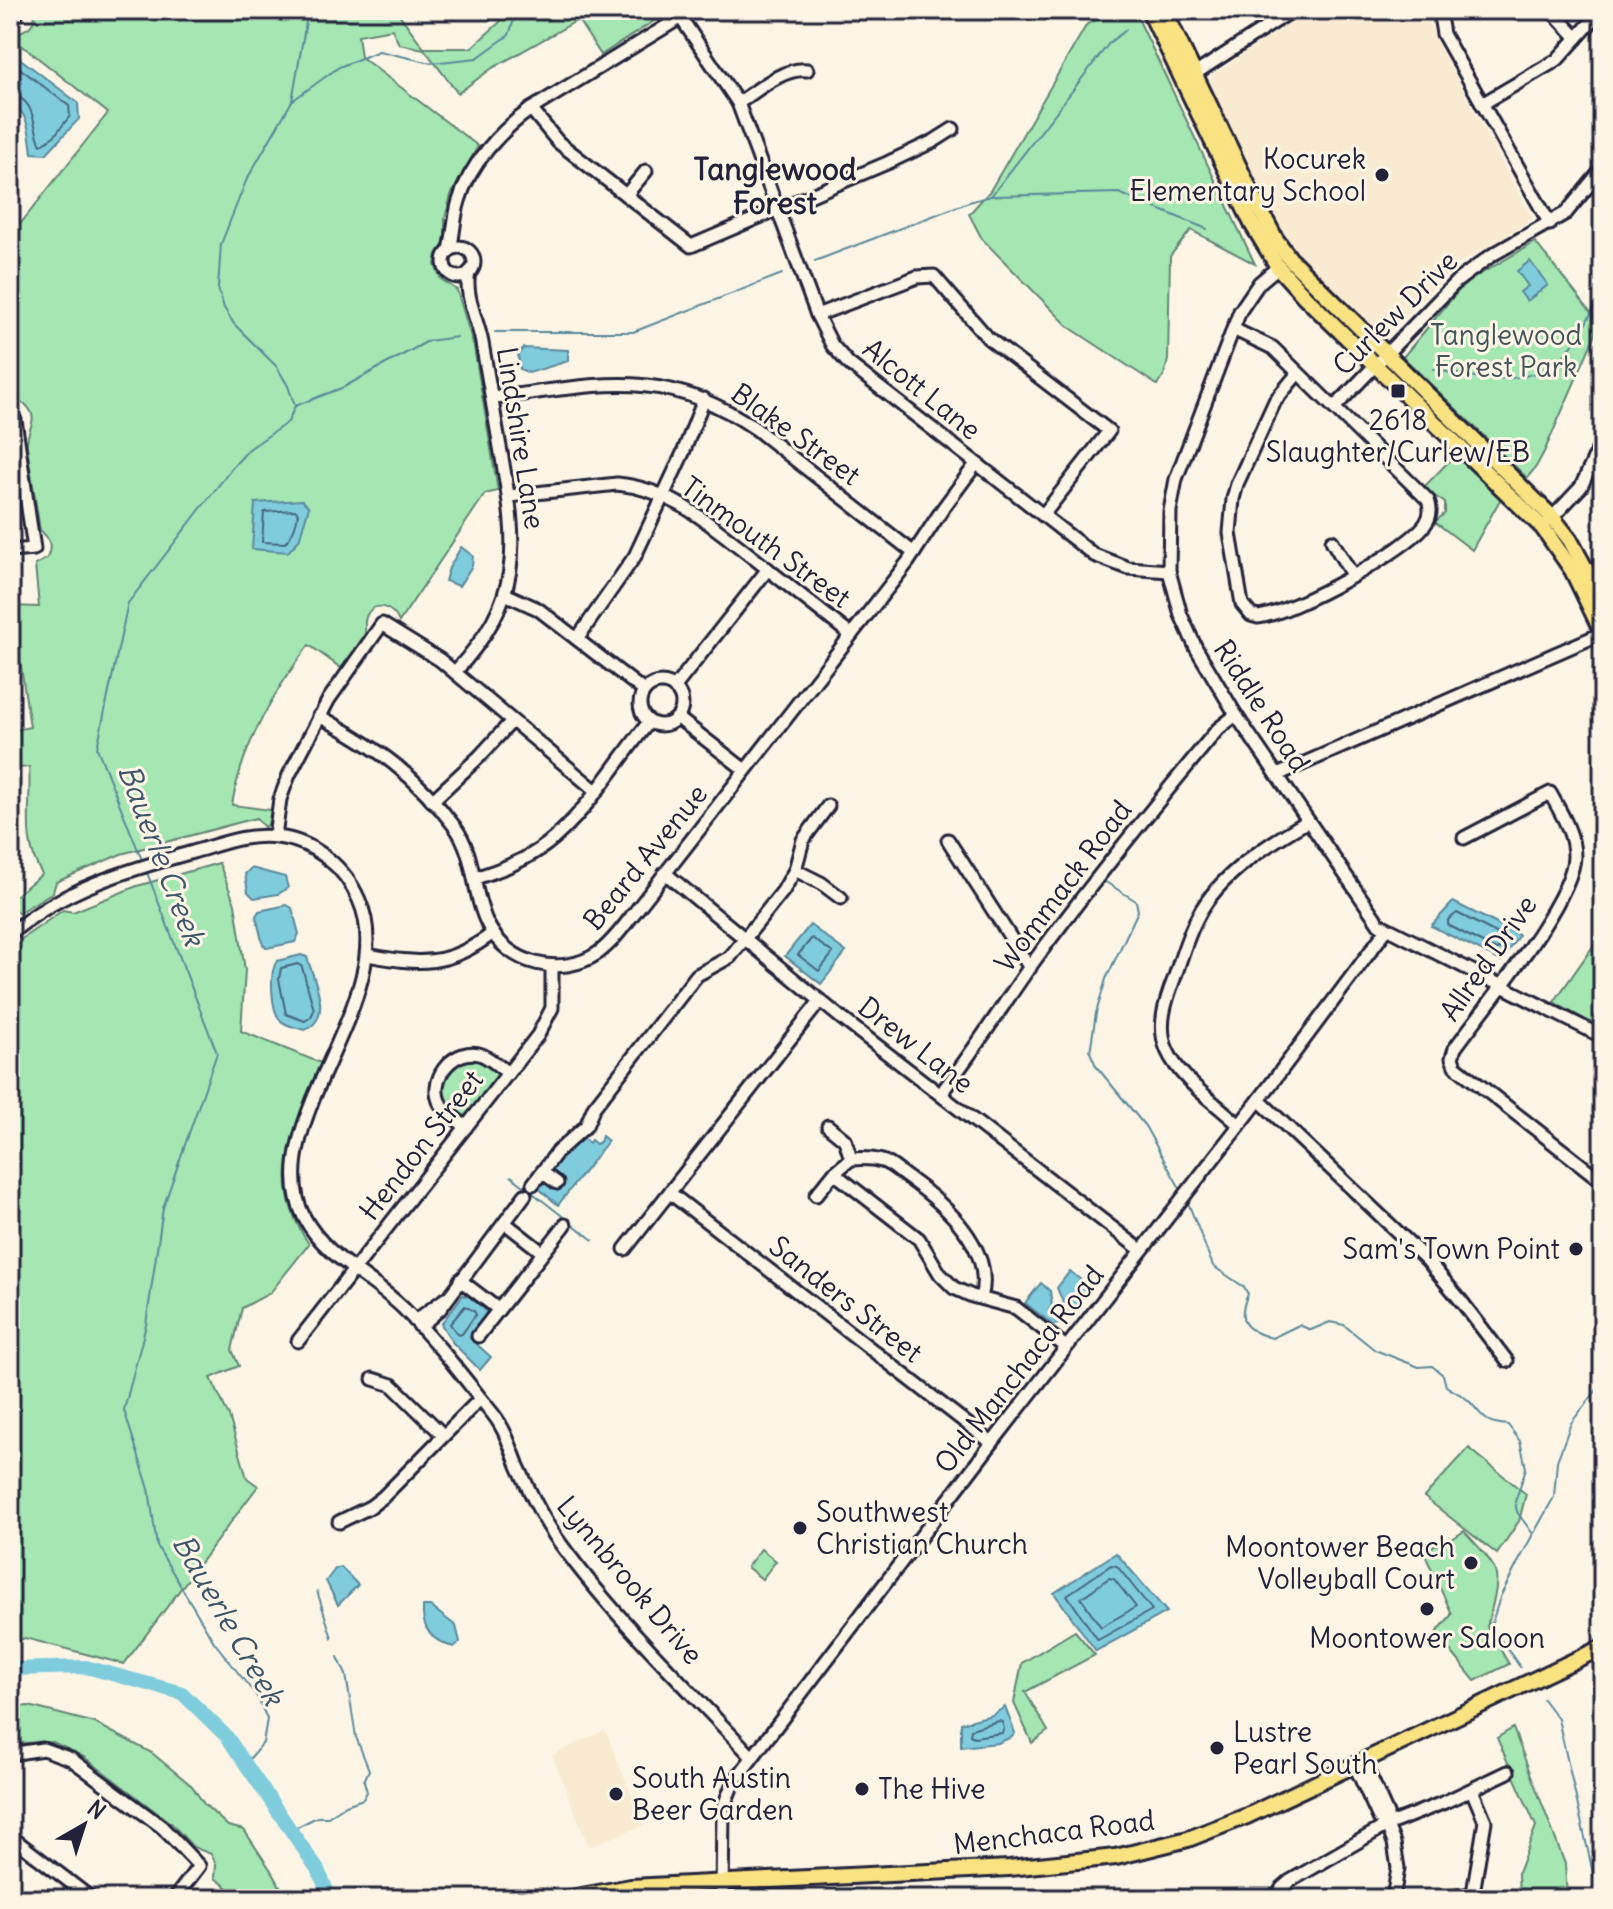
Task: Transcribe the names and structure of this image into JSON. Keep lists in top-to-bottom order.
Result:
{
  "streets": {
    "main road": ["Menchaca Road"],
    "street": [
      "Curlew Drive",
      "Alcott Lane",
      "Blake Street",
      "Lindshire Lane",
      "Tinmouth Street",
      "Riddle Road",
      "Beard Avenue",
      "Wommack Road",
      "Allred Drive",
      "Drew Lane",
      "Hendon Street",
      "Sanders Street",
      "Old Manchaca Road",
      "Lynnbrook Drive"
    ]
  },
  "crossings": [
    ["Alcott Lane", "Lindshire Lane"],
    ["Alcott Lane", "Riddle Road"],
    ["Alcott Lane", "Beard Avenue"],
    ["Blake Street", "Lindshire Lane"],
    ["Blake Street", "Beard Avenue"],
    ["Lindshire Lane", "Tinmouth Street"],
    ["Tinmouth Street", "Beard Avenue"],
    ["Riddle Road", "Wommack Road"],
    ["Riddle Road", "Allred Drive"],
    ["Riddle Road", "Old Manchaca Road"],
    ["Beard Avenue", "Drew Lane"],
    ["Beard Avenue", "Hendon Street"],
    ["Wommack Road", "Drew Lane"],
    ["Drew Lane", "Old Manchaca Road"],
    ["Hendon Street", "Lynnbrook Drive"],
    ["Sanders Street", "Old Manchaca Road"],
    ["Old Manchaca Road", "Lynnbrook Drive"],
    ["Old Manchaca Road", "Menchaca Road"]
  ],
  "districts": ["Tanglewood Forest"],
  "water": ["Bauerle Creek"],
  "parks": ["Tanglewood Forest Park"],
  "places": {
    "other": [
      "Kocurek Elementary School",
      "Sam's Town Point",
      "Southwest Christian Church",
      "Moontower Beach Volleyball Court",
      "Moontower Saloon",
      "Lustre Pearl South",
      "The Hive",
      "South Austin Beer Garden"
    ],
    "transit": ["2618 Slaughter/Curlew/EB"]
  },
  "north": "top right"
}
